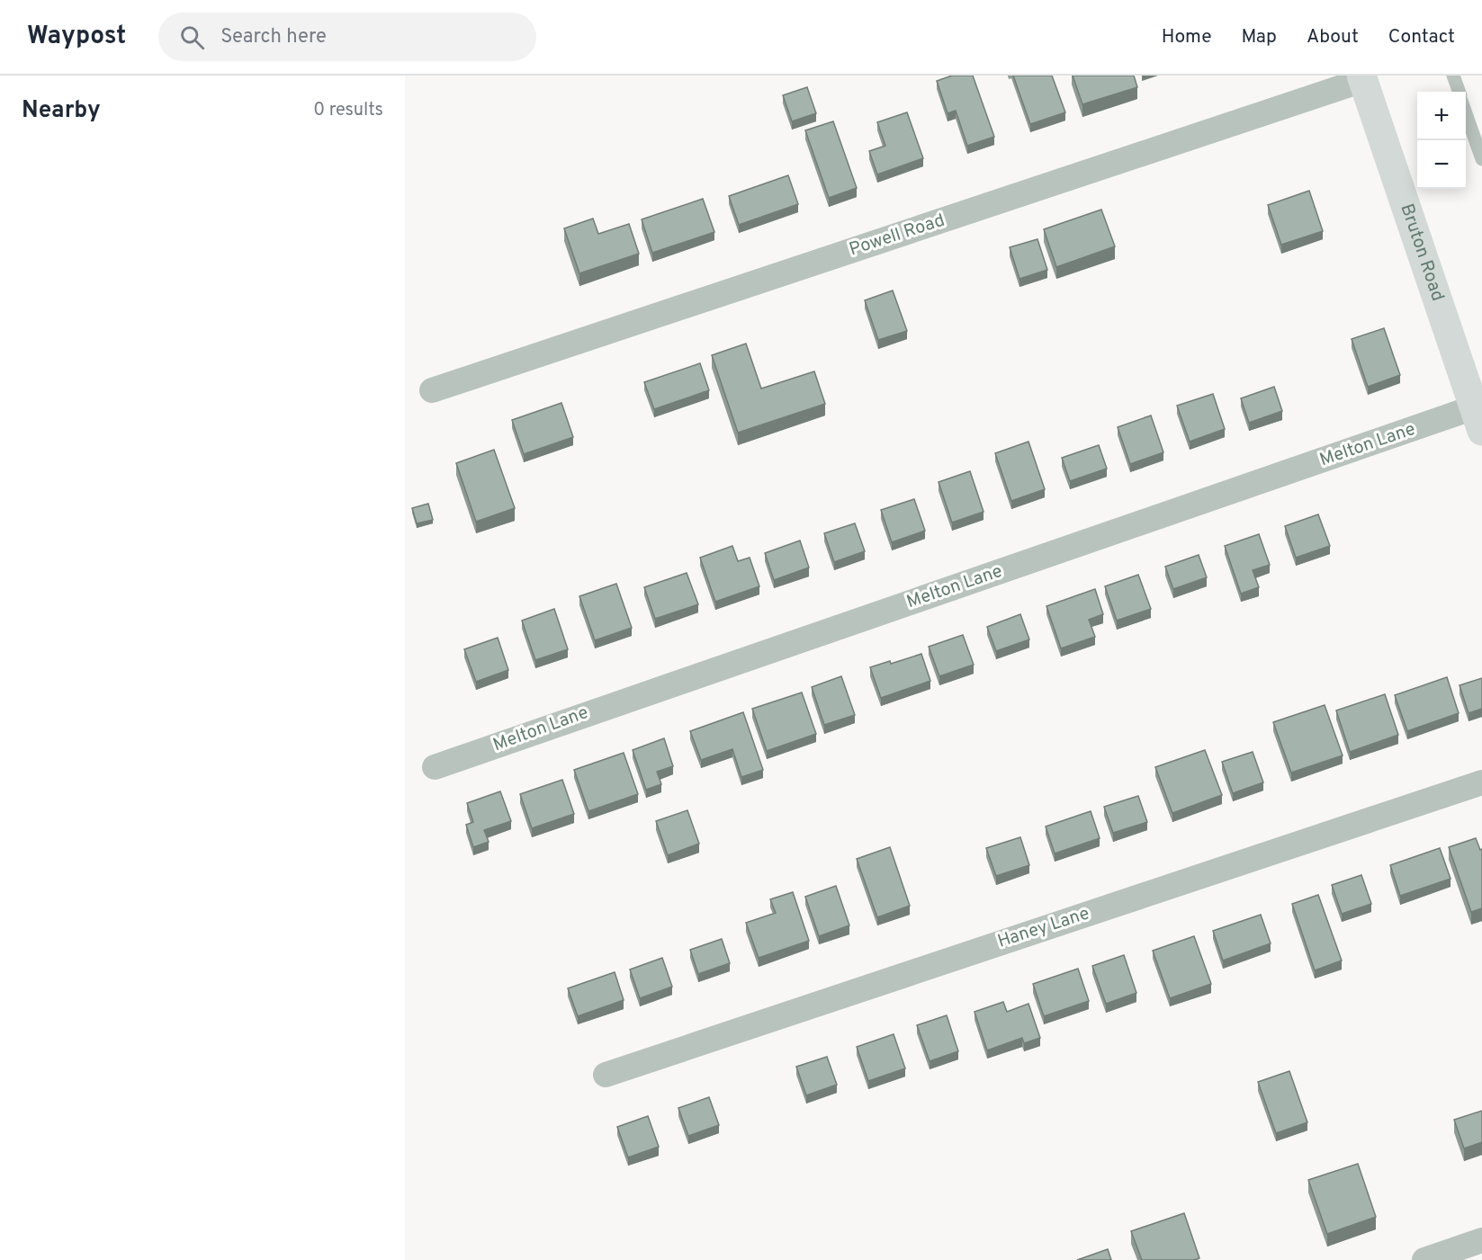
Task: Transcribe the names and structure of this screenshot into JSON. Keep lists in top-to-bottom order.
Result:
{
  "streets": {
    "main road": ["Bruton Road"],
    "street": ["Powell Road", "Melton Lane", "Haney Lane"]
  },
  "crossings": [
    ["Powell Road", "Bruton Road"],
    ["Bruton Road", "Melton Lane"]
  ],
  "page": {
    "header": "Waypost",
    "search": "Search here",
    "nav": [
      "Home",
      "Map",
      "About",
      "Contact"
    ],
    "heading": ["Nearby", "0 results"],
    "map_buttons": ["+", "−"]
  }
}
